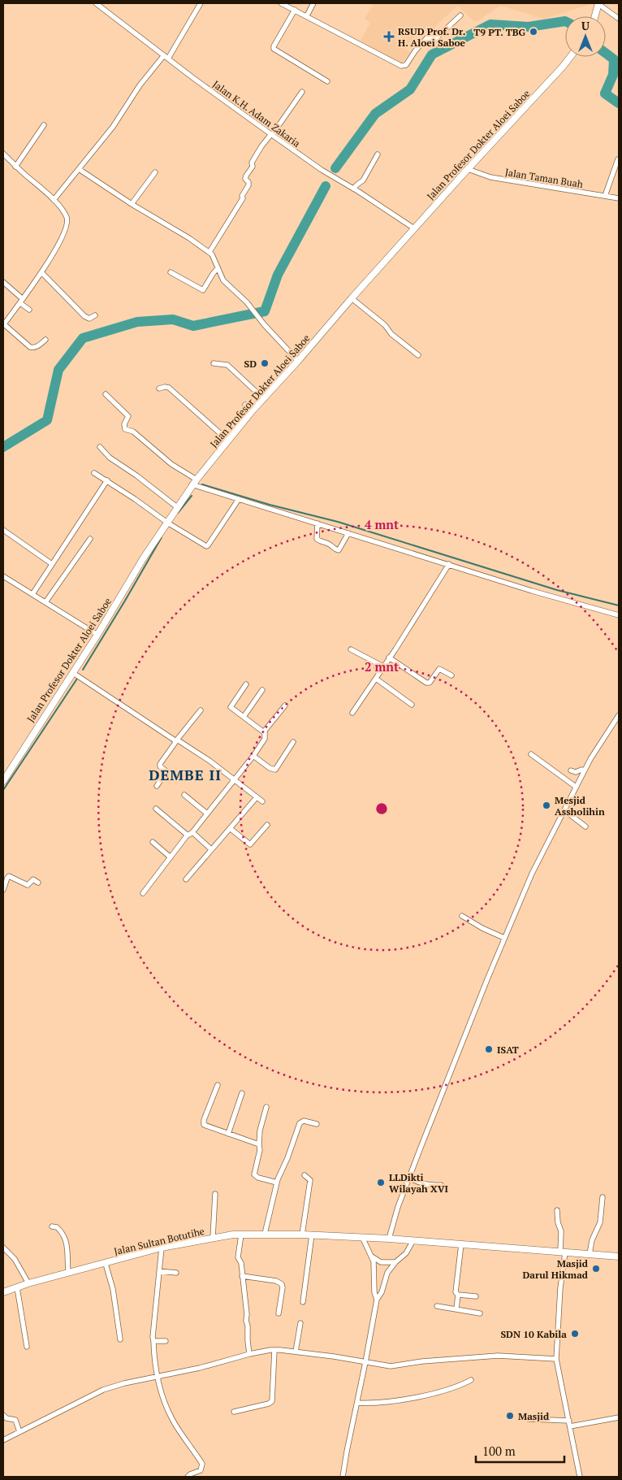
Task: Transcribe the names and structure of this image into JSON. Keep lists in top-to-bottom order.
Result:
{
  "streets": {
    "street": [
      "Jalan K.H. Adam Zakaria",
      "Jalan Profesor Dokter Aloei Saboe",
      "Jalan Taman Buah",
      "Jalan Sultan Botutihe"
    ]
  },
  "crossings": [
    ["Jalan K.H. Adam Zakaria", "Jalan Profesor Dokter Aloei Saboe"],
    ["Jalan Profesor Dokter Aloei Saboe", "Jalan Taman Buah"]
  ],
  "districts": ["DEMBE II"],
  "places": {
    "other": [
      "T9 PT. TBG",
      "SD",
      "Mesjid Assholihin",
      "ISAT",
      "LLDikti Wilayah XVI",
      "Masjid Darul Hikmad",
      "SDN 10 Kabila",
      "Masjid"
    ],
    "health": ["RSUD Prof. Dr. H. Aloei Saboe"]
  },
  "scale_bar": "100 m",
  "north": "top",
  "rings": ["4 mnt", "2 mnt"]
}
